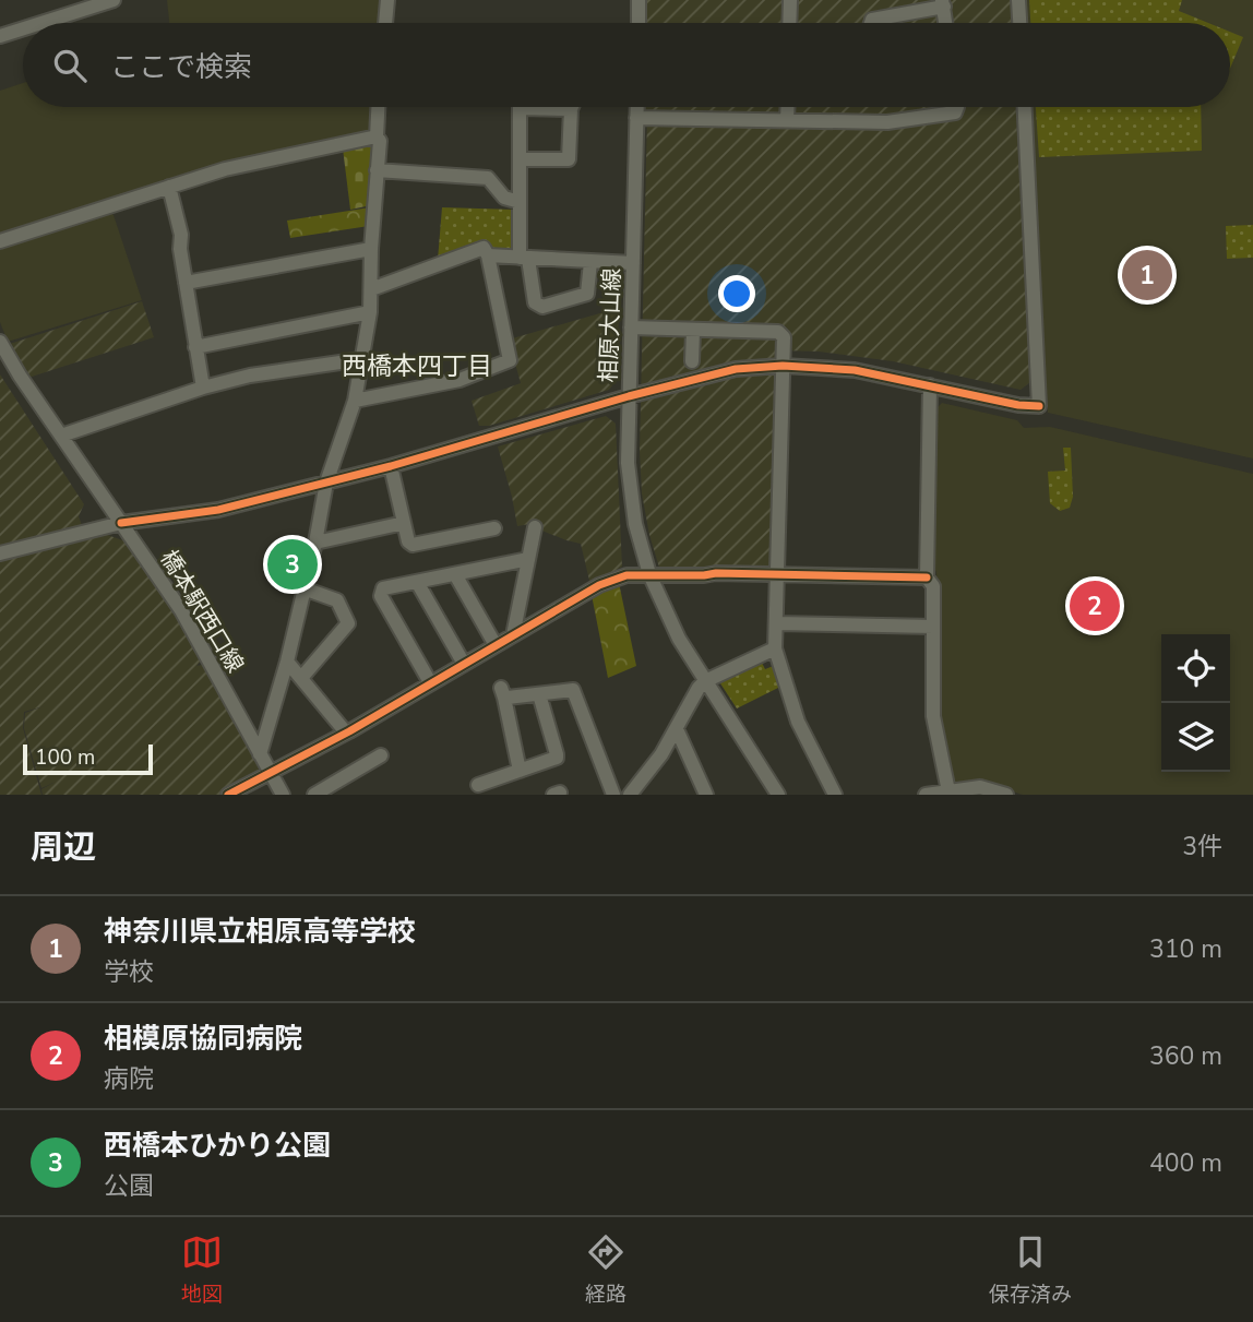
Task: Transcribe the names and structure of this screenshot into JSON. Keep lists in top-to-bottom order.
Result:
{
  "streets": {
    "street": ["相原大山線", "橋本駅西口線"]
  },
  "districts": ["西橋本四丁目"],
  "scale_bar": "100 m",
  "page": {
    "search": "ここで検索",
    "pins": ["1", "3", "2"],
    "scale": "100 m",
    "heading": ["周辺", "3件"],
    "list": [
      {
        "mark": "1",
        "name": "神奈川県立相原高等学校",
        "note": "学校",
        "value": "310 m"
      },
      {
        "mark": "2",
        "name": "相模原協同病院",
        "note": "病院",
        "value": "360 m"
      },
      {
        "mark": "3",
        "name": "西橋本ひかり公園",
        "note": "公園",
        "value": "400 m"
      }
    ],
    "nav": ["地図", "経路", "保存済み"]
  }
}
